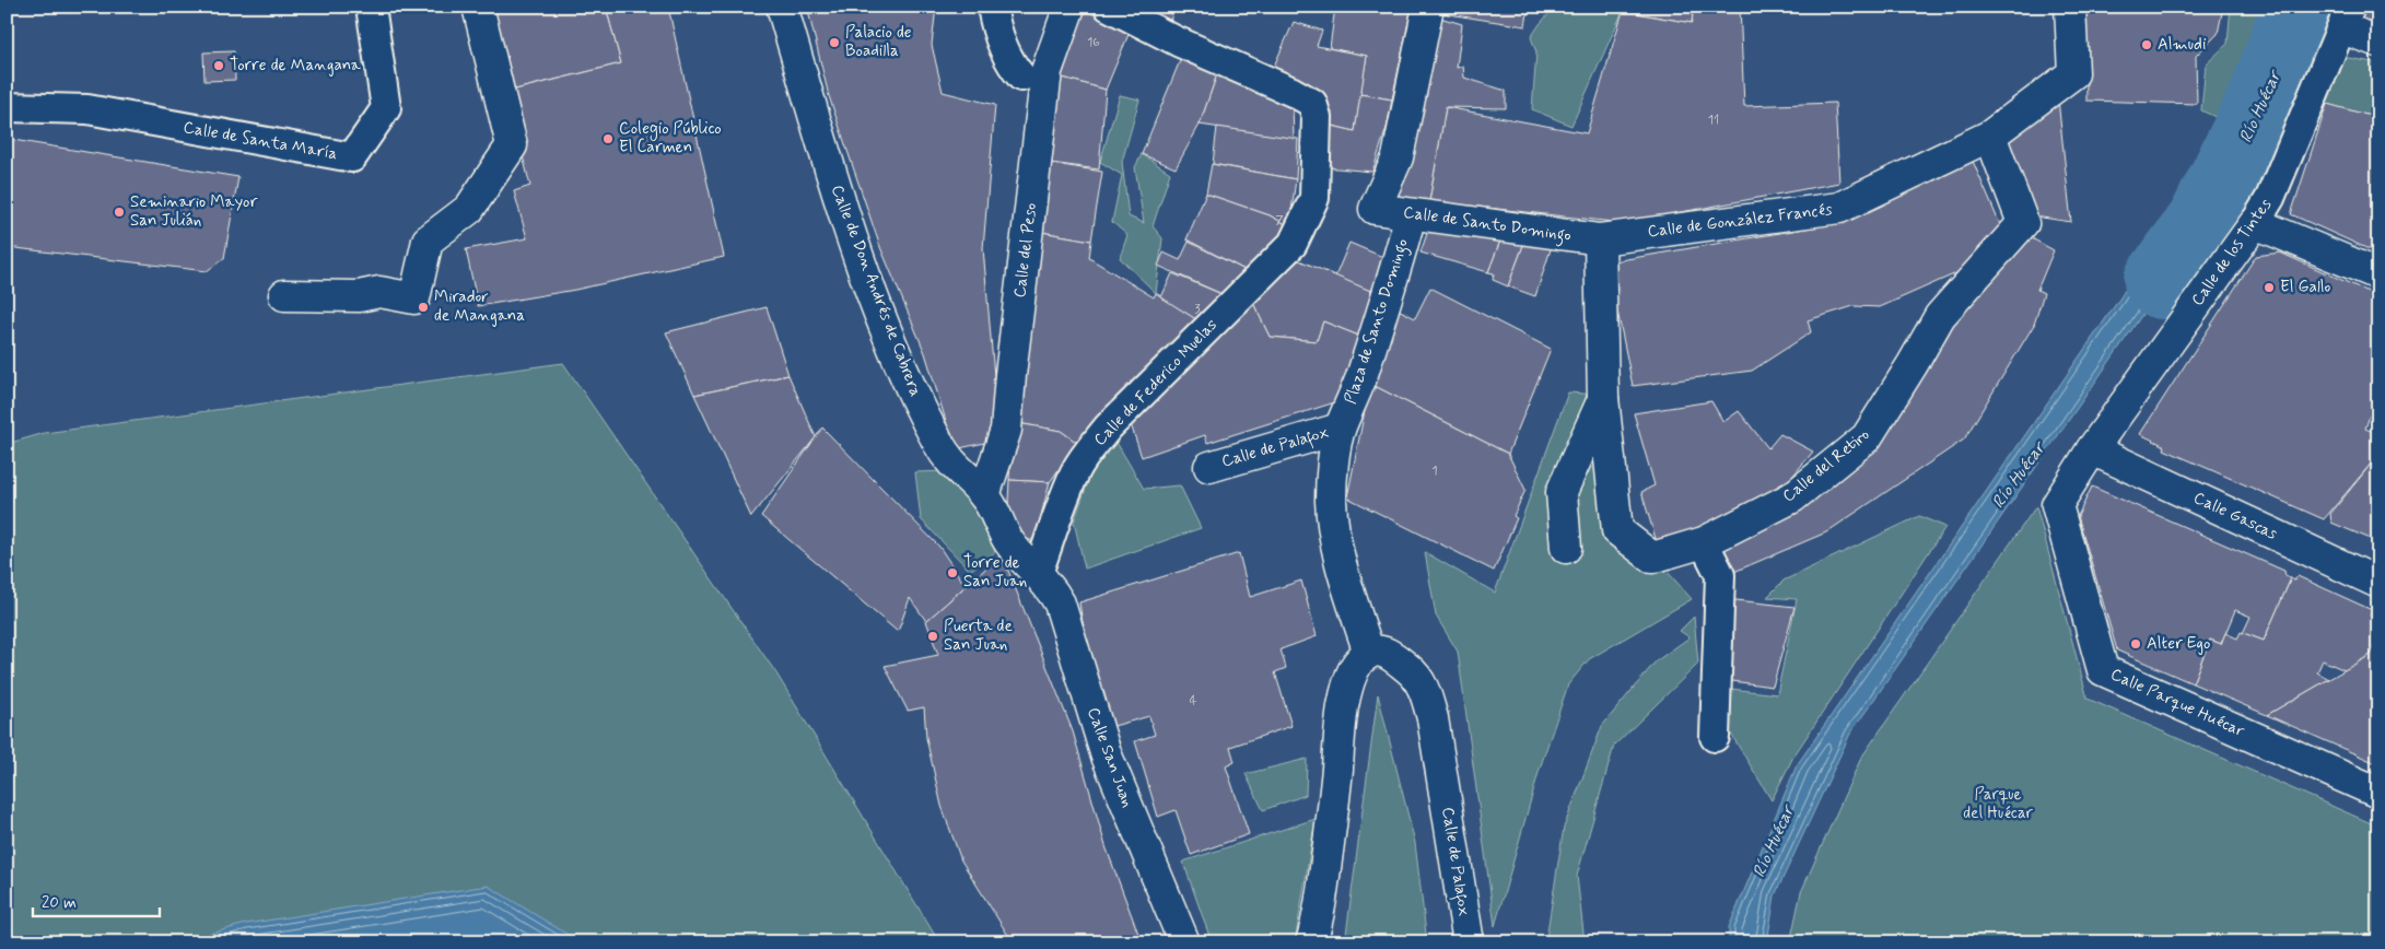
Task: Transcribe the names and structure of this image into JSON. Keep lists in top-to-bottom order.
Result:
{
  "streets": {
    "street": [
      "Calle de Santa María",
      "Calle de González Francés",
      "Calle de Santo Domingo",
      "Calle del Peso",
      "Calle de los Tintes",
      "Calle de Don Andrés de Cabrera",
      "Plaza de Santo Domingo",
      "Calle de Federico Muelas",
      "Calle de Palafox",
      "Calle del Retiro",
      "Calle Gascas",
      "Calle Parque Huécar",
      "Calle San Juan"
    ]
  },
  "crossings": [
    ["Calle de González Francés", "Calle de Santo Domingo"],
    ["Calle de González Francés", "Calle del Retiro"],
    ["Calle de Santo Domingo", "Plaza de Santo Domingo"],
    ["Calle de Santo Domingo", "Calle del Retiro"],
    ["Calle del Peso", "Calle de Don Andrés de Cabrera"],
    ["Calle de los Tintes", "Calle Gascas"],
    ["Calle de los Tintes", "Calle Parque Huécar"],
    ["Calle de Don Andrés de Cabrera", "Calle de Federico Muelas"],
    ["Calle de Don Andrés de Cabrera", "Calle San Juan"],
    ["Plaza de Santo Domingo", "Calle de Palafox"],
    ["Calle de Federico Muelas", "Calle San Juan"],
    ["Calle Gascas", "Calle Parque Huécar"]
  ],
  "water": ["Río Huécar"],
  "parks": ["Parque del Huécar"],
  "places": [
    "Palacio de Boadilla",
    "Almudi",
    "Torre de Mangana",
    "Colegio Público El Carmen",
    "Seminario Mayor San Julián",
    "El Gallo",
    "Mirador de Mangana",
    "Torre de San Juan",
    "Puerta de San Juan",
    "Alter Ego"
  ],
  "house_numbers": [
    "16",
    "11",
    "7",
    "3",
    "1",
    "4"
  ],
  "scale_bar": "20 m"
}
